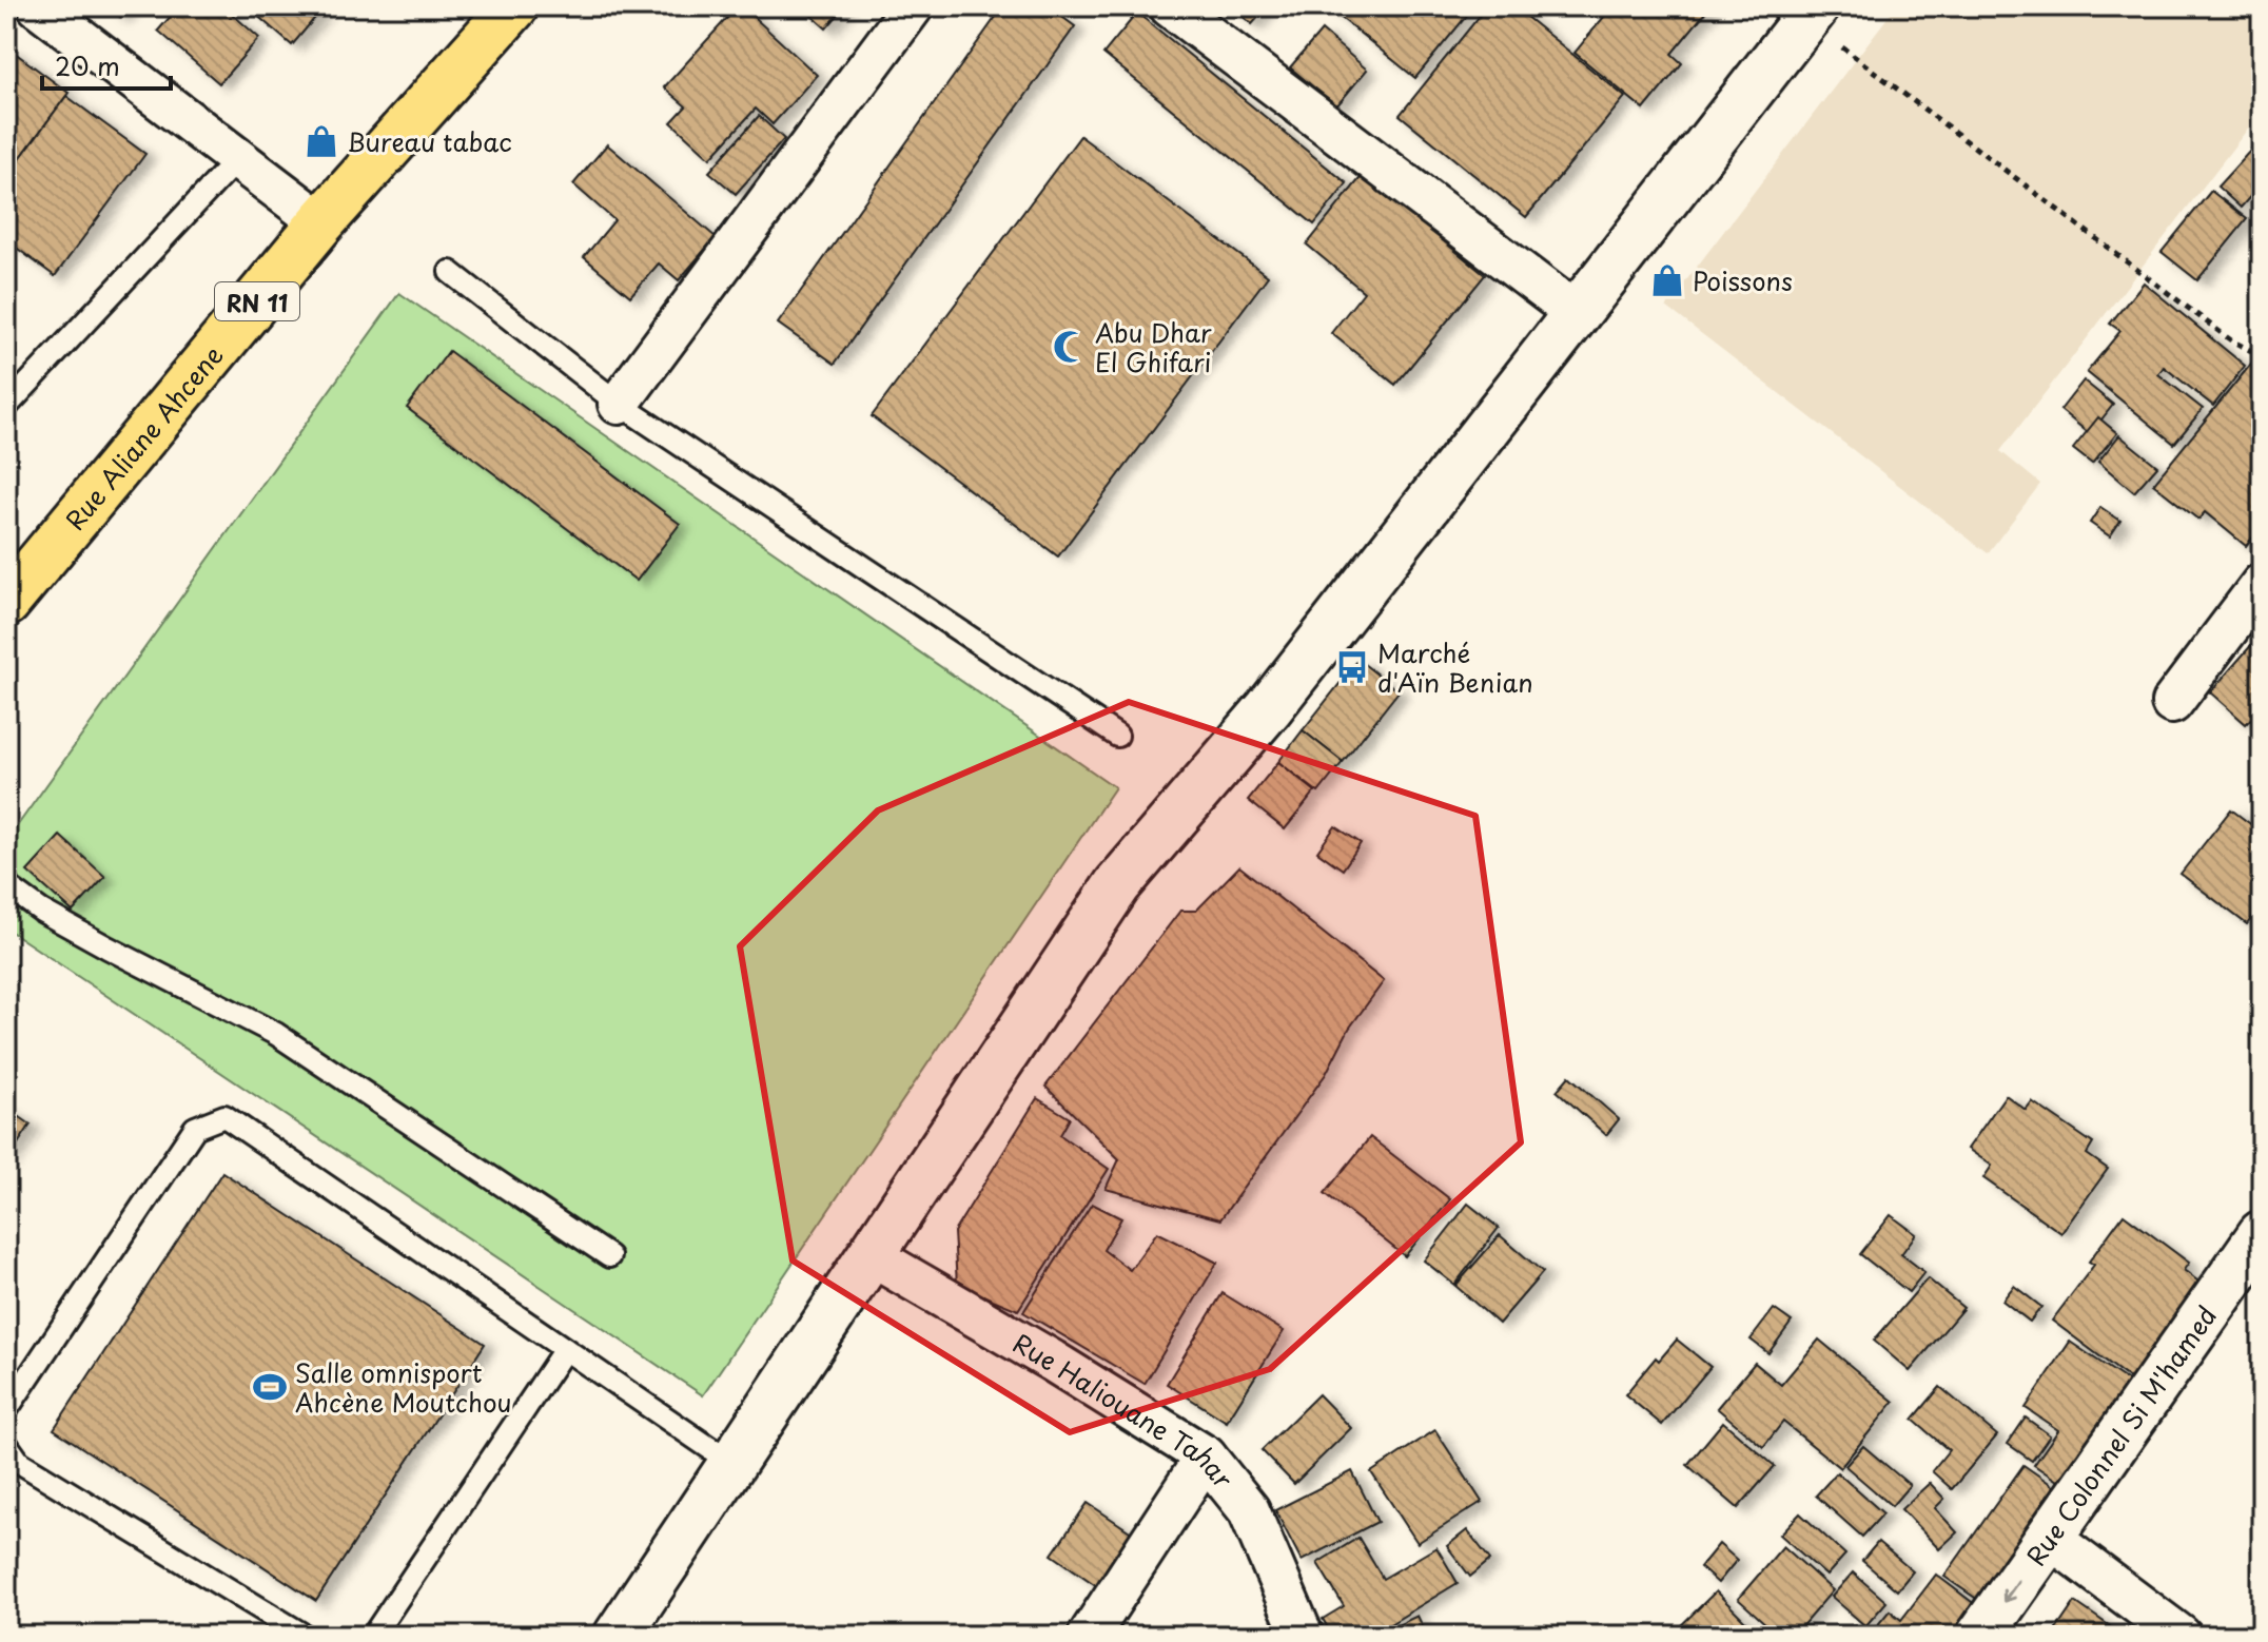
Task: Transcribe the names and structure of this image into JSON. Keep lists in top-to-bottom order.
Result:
{
  "streets": {
    "main road": ["RN 11", "Rue Aliane Ahcene"],
    "street": ["Rue Haliouane Tahar", "Rue Colonnel Si M'hamed"]
  },
  "places": {
    "shop": ["Bureau tabac", "Poissons"],
    "mosque": ["Abu Dhar El Ghifari"],
    "bus stop": ["Marché d'Aïn Benian"],
    "sports": ["Salle omnisport Ahcène Moutchou"]
  },
  "scale_bar": "20 m"
}
